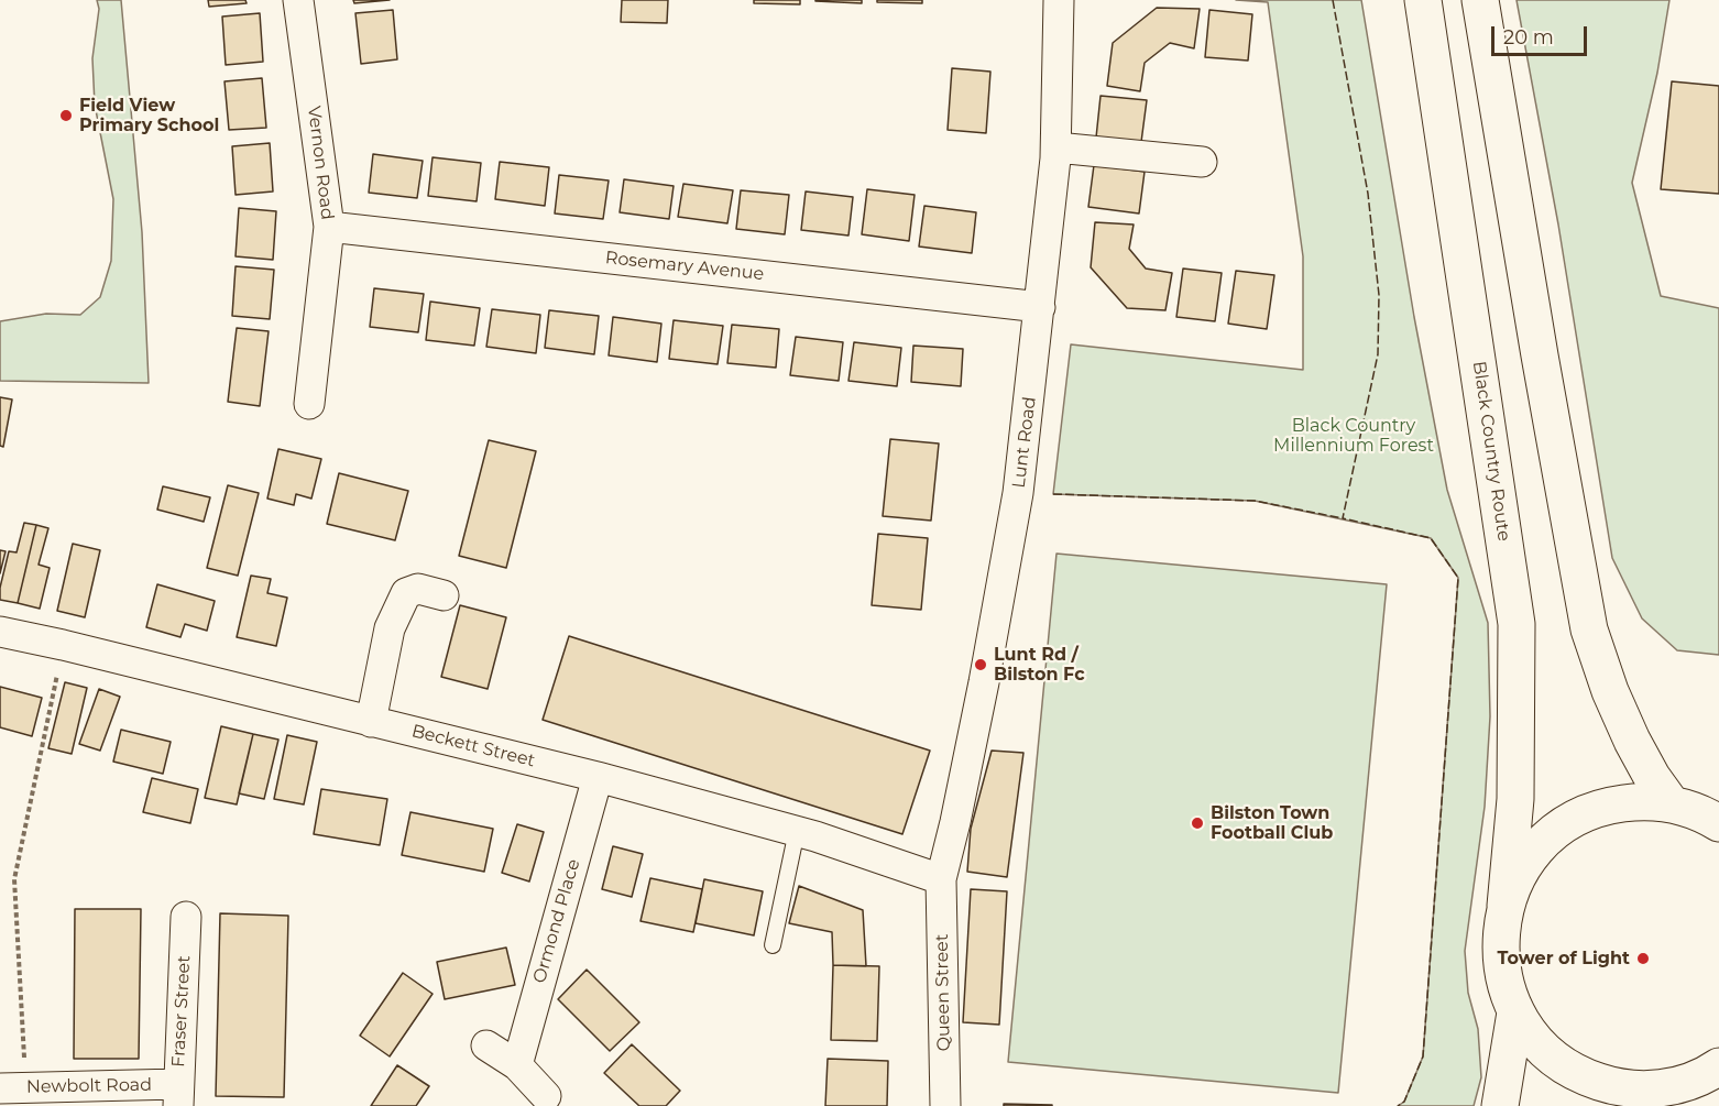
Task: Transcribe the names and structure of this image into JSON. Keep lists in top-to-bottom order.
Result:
{
  "streets": {
    "highway": ["Black Country Route"],
    "street": [
      "Vernon Road",
      "Rosemary Avenue",
      "Lunt Road",
      "Beckett Street",
      "Ormond Place",
      "Queen Street",
      "Fraser Street",
      "Newbolt Road"
    ]
  },
  "crossings": [
    ["Vernon Road", "Rosemary Avenue"],
    ["Rosemary Avenue", "Lunt Road"],
    ["Lunt Road", "Beckett Street"],
    ["Lunt Road", "Queen Street"],
    ["Beckett Street", "Ormond Place"],
    ["Beckett Street", "Queen Street"],
    ["Fraser Street", "Newbolt Road"]
  ],
  "parks": ["Black Country Millennium Forest"],
  "places": [
    "Field View Primary School",
    "Lunt Rd / Bilston Fc",
    "Bilston Town Football Club",
    "Tower of Light"
  ],
  "scale_bar": "20 m"
}
